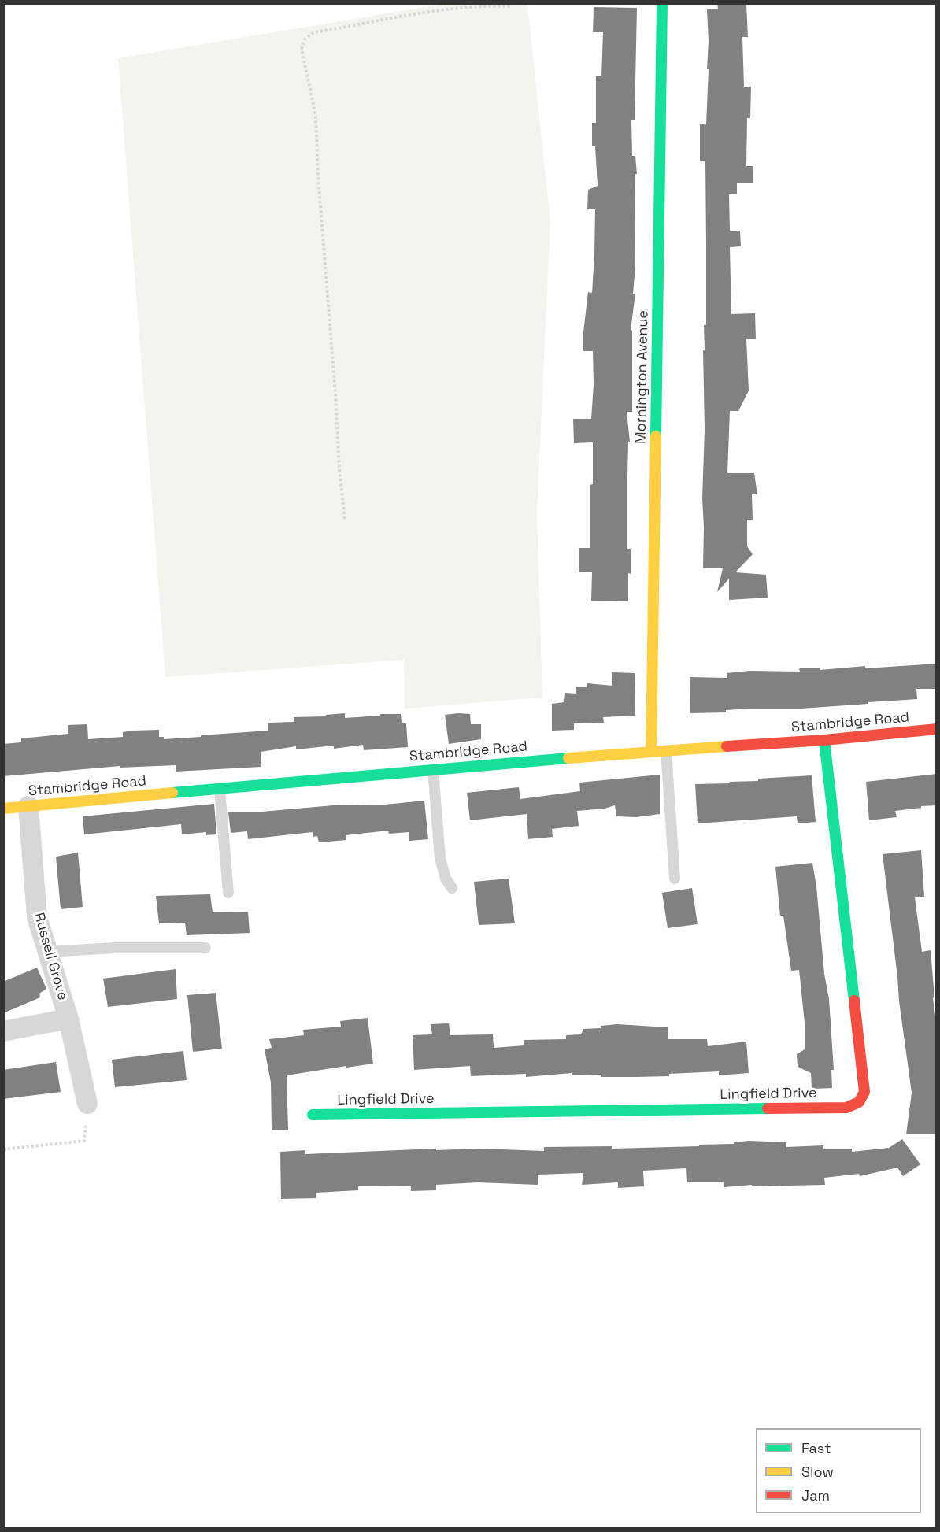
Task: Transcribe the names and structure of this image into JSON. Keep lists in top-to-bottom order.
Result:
{
  "streets": {
    "street": [
      "Mornington Avenue",
      "Stambridge Road",
      "Russell Grove",
      "Lingfield Drive"
    ]
  },
  "crossings": [
    ["Mornington Avenue", "Stambridge Road"],
    ["Stambridge Road", "Russell Grove"],
    ["Stambridge Road", "Lingfield Drive"]
  ],
  "legend": ["Fast", "Slow", "Jam"]
}
